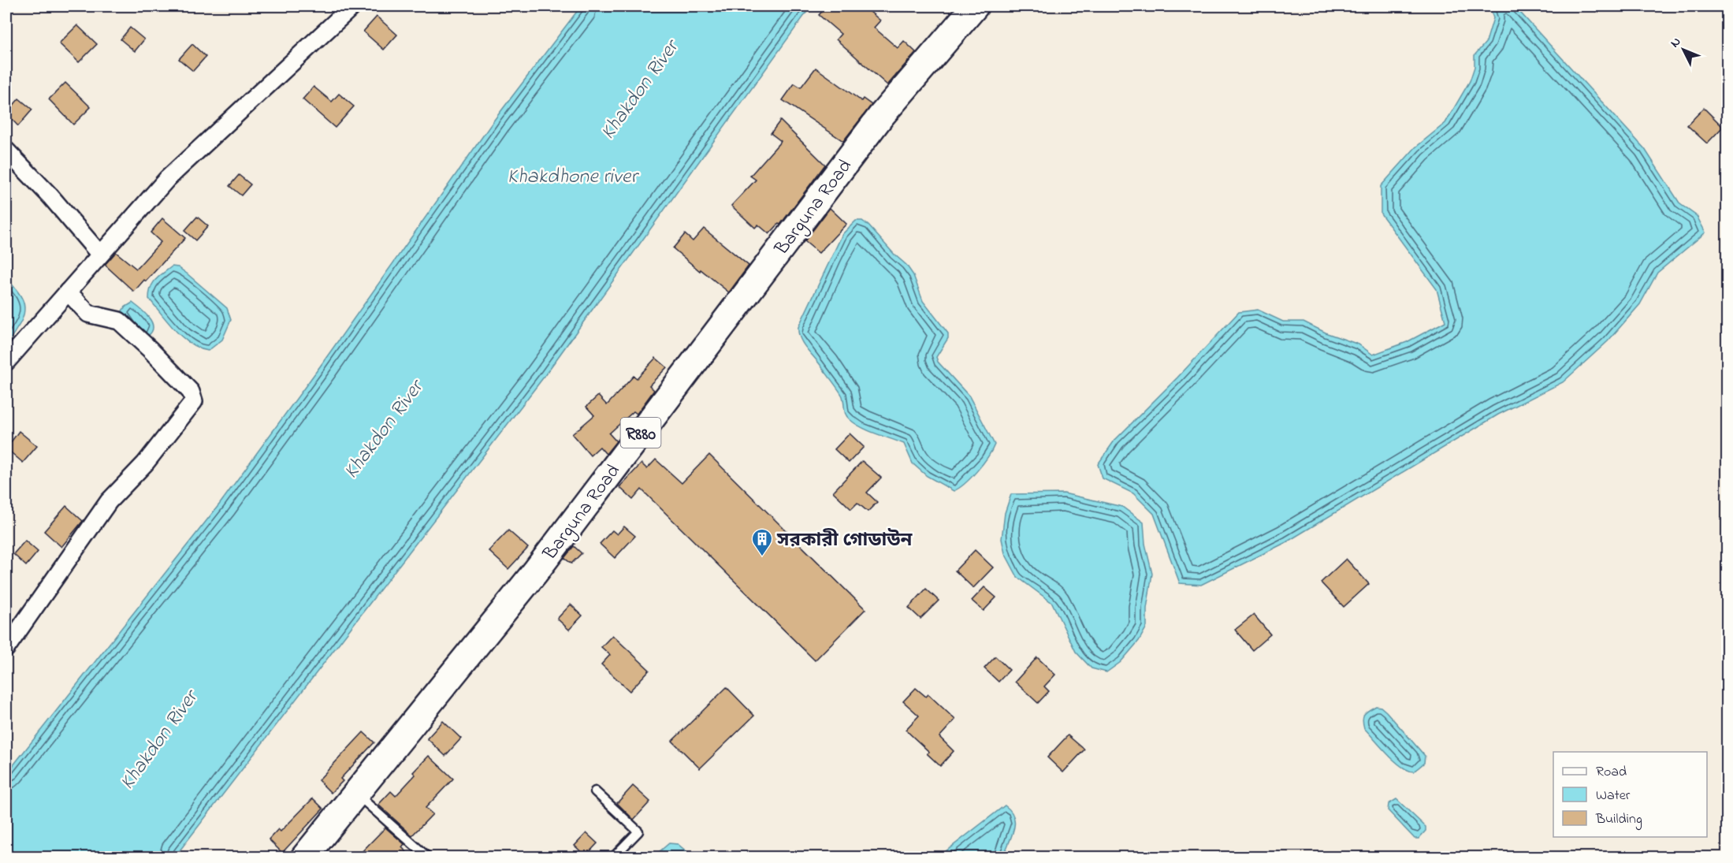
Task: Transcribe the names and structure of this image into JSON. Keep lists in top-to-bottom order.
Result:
{
  "streets": {
    "main road": ["Barguna Road", "R880"]
  },
  "water": ["Khakdon River", "Khakdhone river"],
  "places": {
    "building": ["সরকারী গোডাউন"]
  },
  "legend": ["Road", "Water", "Building"],
  "north": "top left"
}
